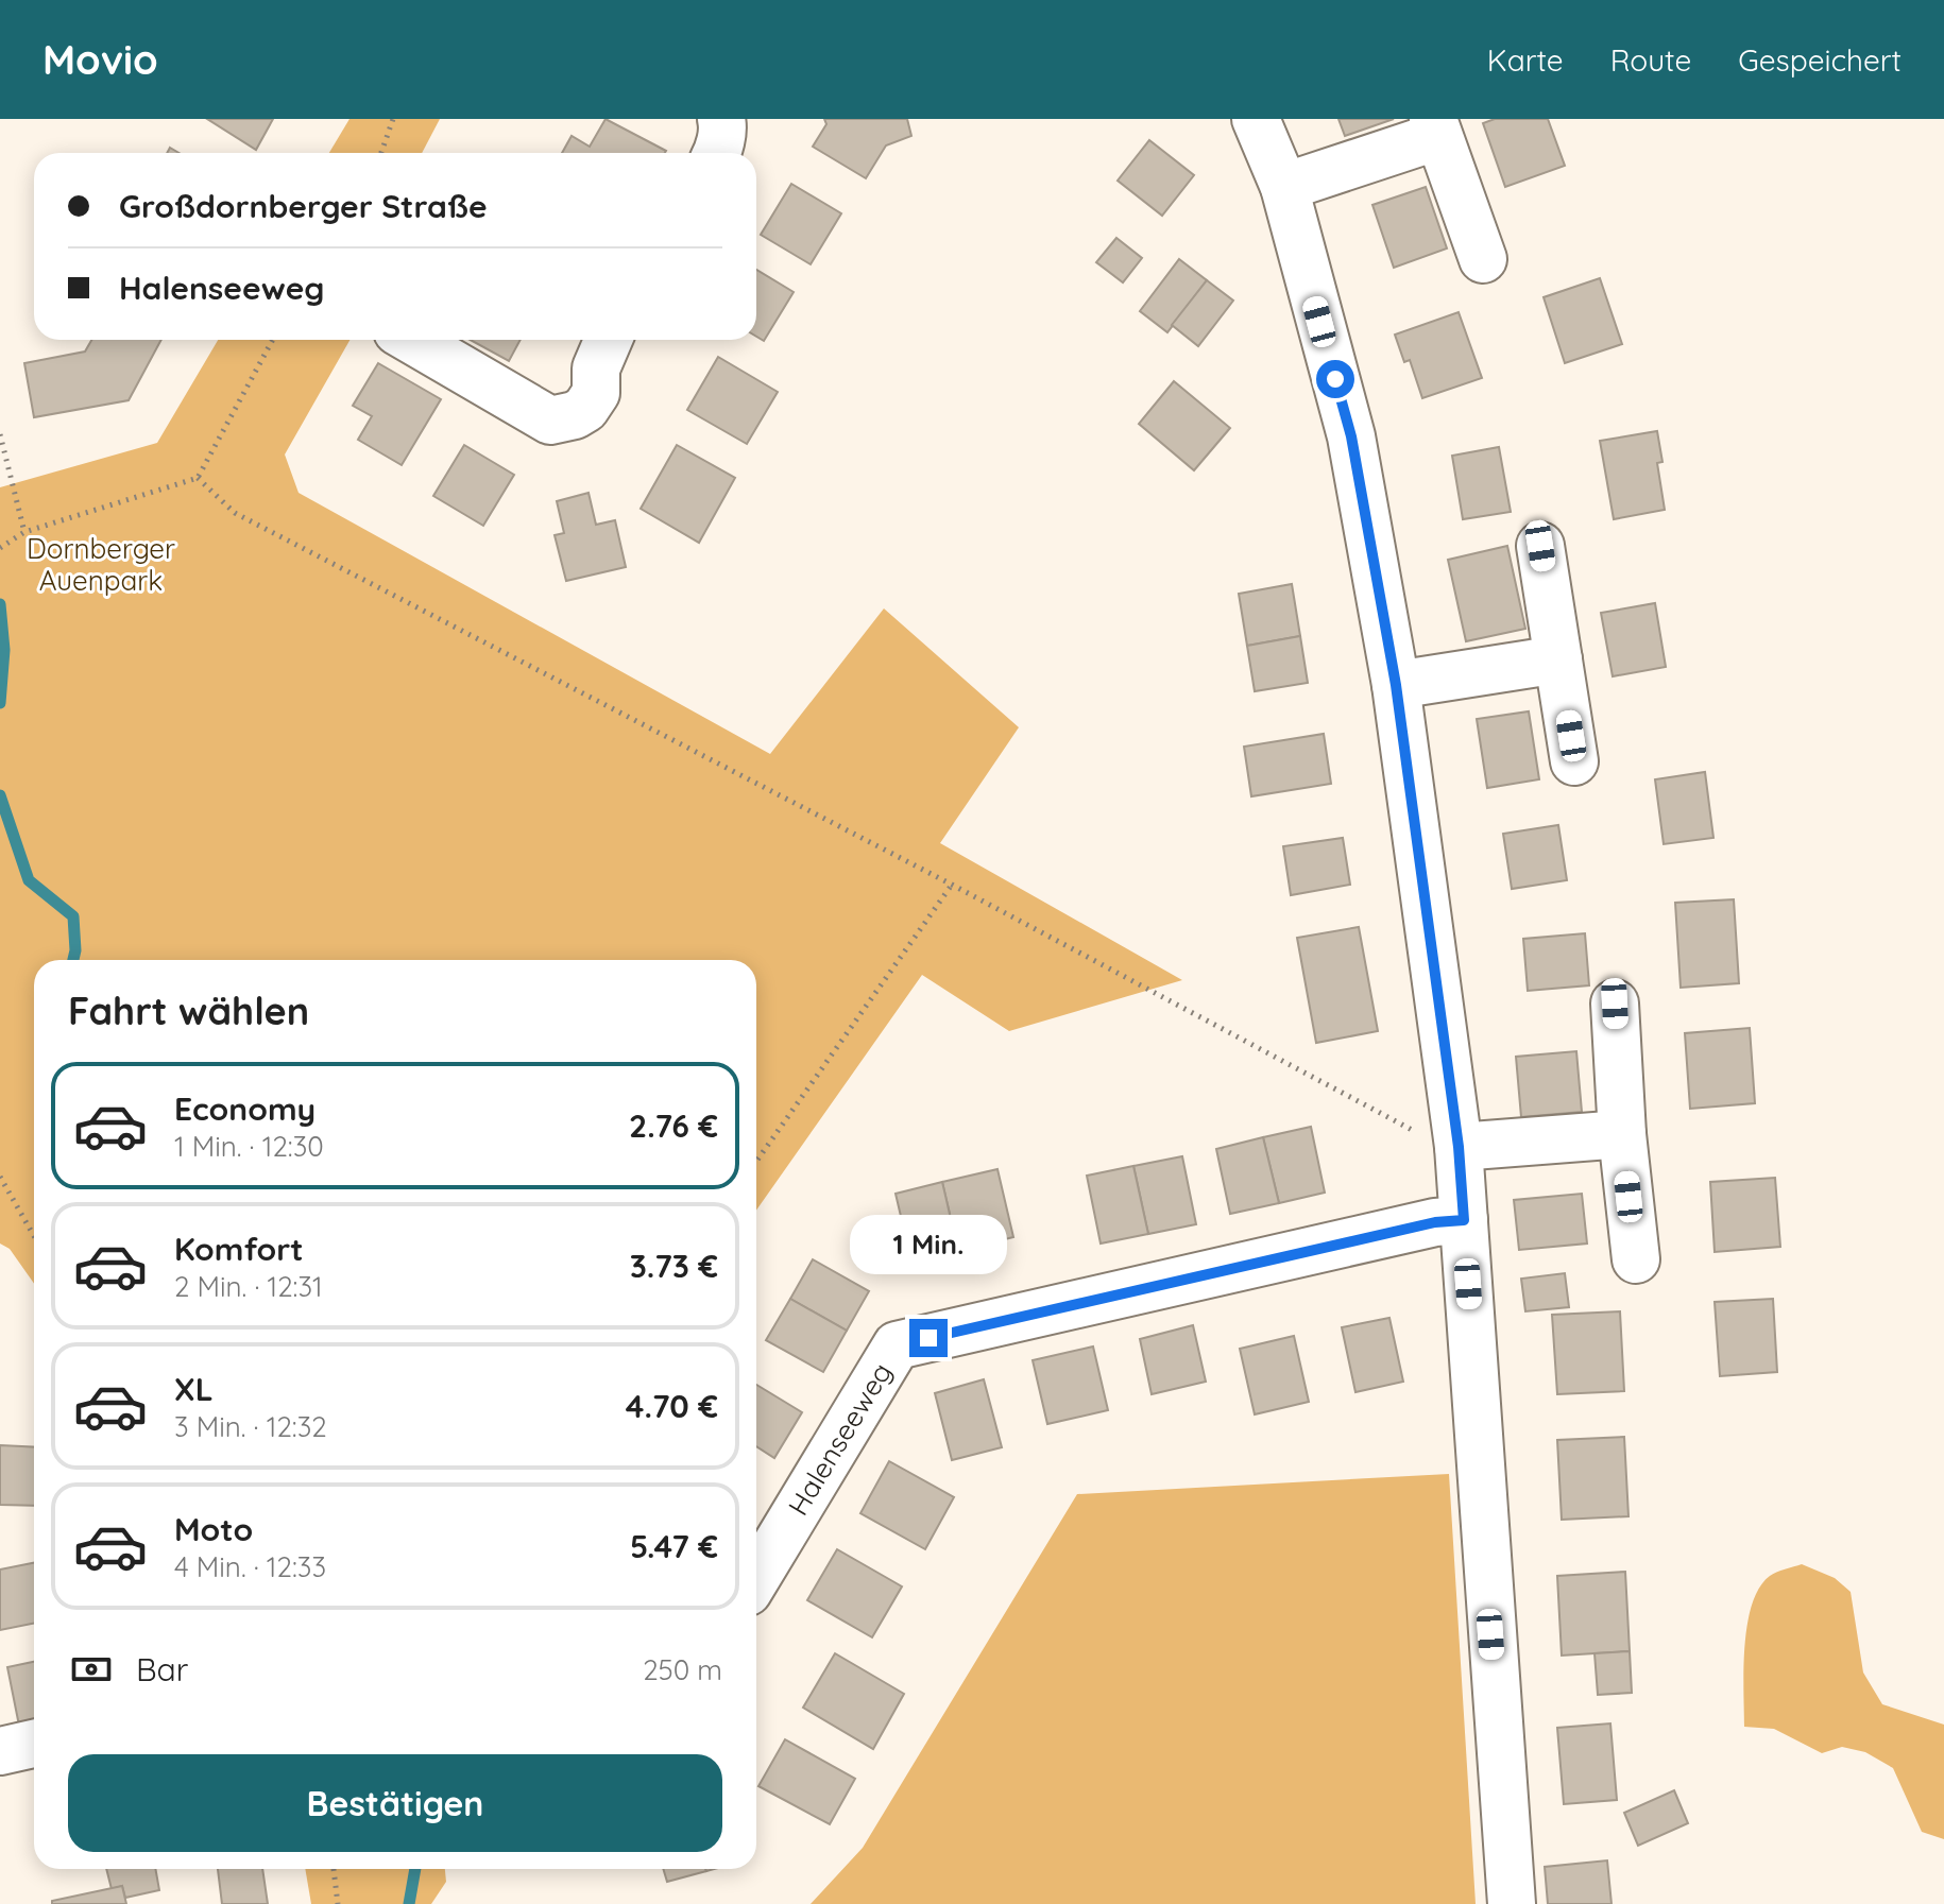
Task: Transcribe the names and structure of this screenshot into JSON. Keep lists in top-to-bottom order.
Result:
{
  "streets": {
    "street": ["Halenseeweg"]
  },
  "parks": ["Dornberger Auenpark"],
  "page": {
    "header": "Movio",
    "nav": ["Karte", "Route", "Gespeichert"],
    "banner": ["Großdornberger Straße", "Halenseeweg"],
    "heading": "Fahrt wählen",
    "list": [
      {
        "name": "Economy",
        "note": "1 Min. · 12:30",
        "value": "2.76 €"
      },
      {
        "name": "Komfort",
        "note": "2 Min. · 12:31",
        "value": "3.73 €"
      },
      {
        "name": "XL",
        "note": "3 Min. · 12:32",
        "value": "4.70 €"
      },
      {
        "name": "Moto",
        "note": "4 Min. · 12:33",
        "value": "5.47 €"
      }
    ],
    "bubble": "1 Min.",
    "pay": ["Bar", "250 m"],
    "buttons": "Bestätigen"
  }
}
